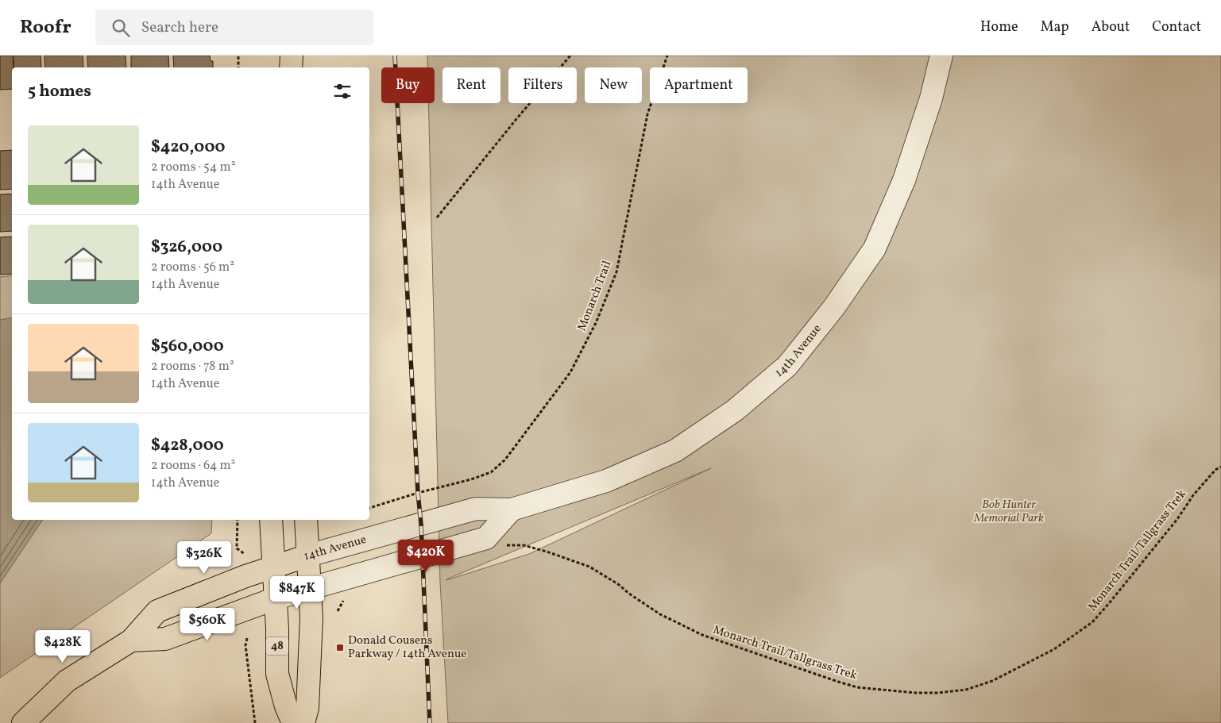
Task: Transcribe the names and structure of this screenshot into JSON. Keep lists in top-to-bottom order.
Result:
{
  "streets": {
    "main road": ["14th Avenue", "48"],
    "path": ["Monarch Trail", "Monarch Trail/Tallgrass Trek"]
  },
  "crossings": [
    ["14th Avenue", "48"]
  ],
  "parks": ["Bob Hunter Memorial Park"],
  "places": {
    "transit": ["Donald Cousens Parkway / 14th Avenue"]
  },
  "page": {
    "header": "Roofr",
    "search": "Search here",
    "nav": [
      "Home",
      "Map",
      "About",
      "Contact"
    ],
    "chip": [
      "Buy",
      "Rent",
      "Filters",
      "New",
      "Apartment"
    ],
    "heading": "5 homes",
    "list": [
      {
        "name": "$420,000",
        "note": "2 rooms · 54 m² · 14th Avenue"
      },
      {
        "name": "$326,000",
        "note": "2 rooms · 56 m² · 14th Avenue"
      },
      {
        "name": "$560,000",
        "note": "2 rooms · 78 m² · 14th Avenue"
      },
      {
        "name": "$428,000",
        "note": "2 rooms · 64 m² · 14th Avenue"
      }
    ],
    "price": [
      "$420K",
      "$326K",
      "$847K",
      "$560K",
      "$428K"
    ]
  }
}
